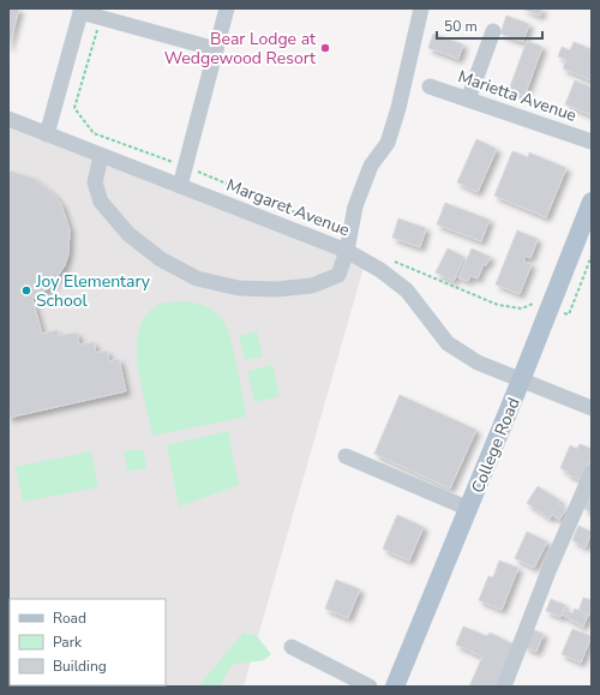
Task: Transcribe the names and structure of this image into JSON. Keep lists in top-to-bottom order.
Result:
{
  "streets": {
    "main road": ["College Road"],
    "street": ["Marietta Avenue", "Margaret Avenue"]
  },
  "crossings": [
    ["Margaret Avenue", "College Road"]
  ],
  "places": ["Bear Lodge at Wedgewood Resort", "Joy Elementary School"],
  "legend": ["Road", "Park", "Building"],
  "scale_bar": "50 m"
}
